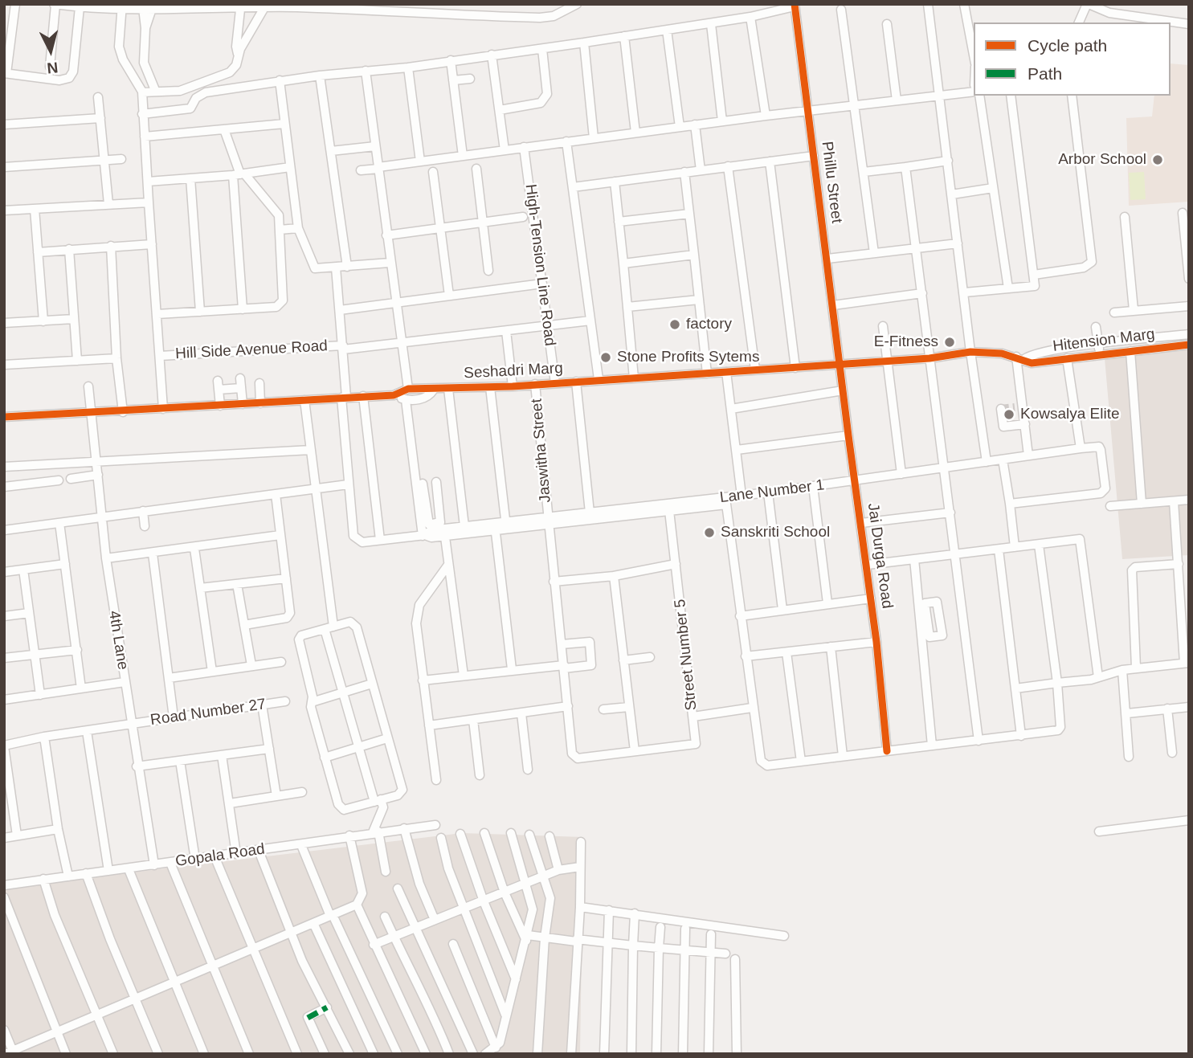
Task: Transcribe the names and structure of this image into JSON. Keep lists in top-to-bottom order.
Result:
{
  "streets": {
    "street": [
      "Phillu Street",
      "High-Tension Line Road",
      "Hitension Marg",
      "Hill Side Avenue Road",
      "Seshadri Marg",
      "Jaswitha Street",
      "Lane Number 1",
      "Jai Durga Road",
      "4th Lane",
      "Street Number 5",
      "Road Number 27",
      "Gopala Road"
    ]
  },
  "crossings": [
    ["Phillu Street", "Seshadri Marg"],
    ["Phillu Street", "Jai Durga Road"],
    ["High-Tension Line Road", "Hill Side Avenue Road"],
    ["High-Tension Line Road", "Seshadri Marg"],
    ["Hitension Marg", "Seshadri Marg"],
    ["Seshadri Marg", "Jaswitha Street"],
    ["Seshadri Marg", "Jai Durga Road"],
    ["Seshadri Marg", "4th Lane"],
    ["Jaswitha Street", "Street Number 5"],
    ["Lane Number 1", "Jai Durga Road"],
    ["Lane Number 1", "Street Number 5"],
    ["4th Lane", "Road Number 27"],
    ["4th Lane", "Gopala Road"]
  ],
  "places": [
    "Arbor School",
    "factory",
    "E-Fitness",
    "Stone Profits Sytems",
    "Kowsalya Elite",
    "Sanskriti School"
  ],
  "legend": ["Cycle path", "Path"],
  "north": "bottom"
}
